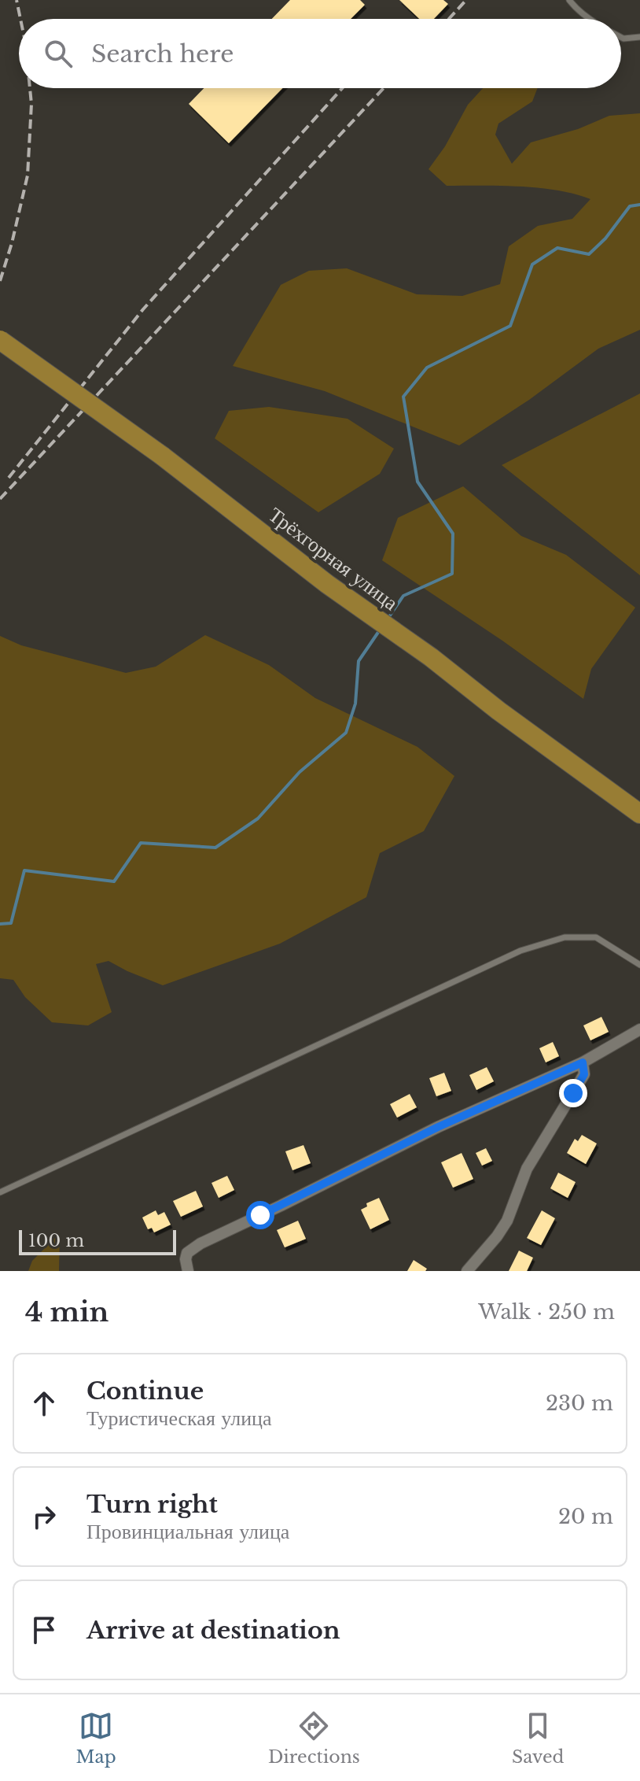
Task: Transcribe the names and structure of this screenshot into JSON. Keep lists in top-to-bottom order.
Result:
{
  "streets": {
    "highway": ["Трёхгорная улица"]
  },
  "scale_bar": "100 m",
  "page": {
    "search": "Search here",
    "scale": "100 m",
    "heading": ["4 min", "Walk · 250 m"],
    "list": [
      ["Continue", "Туристическая улица", "230 m"],
      ["Turn right", "Провинциальная улица", "20 m"],
      "Arrive at destination"
    ],
    "nav": ["Map", "Directions", "Saved"]
  }
}
